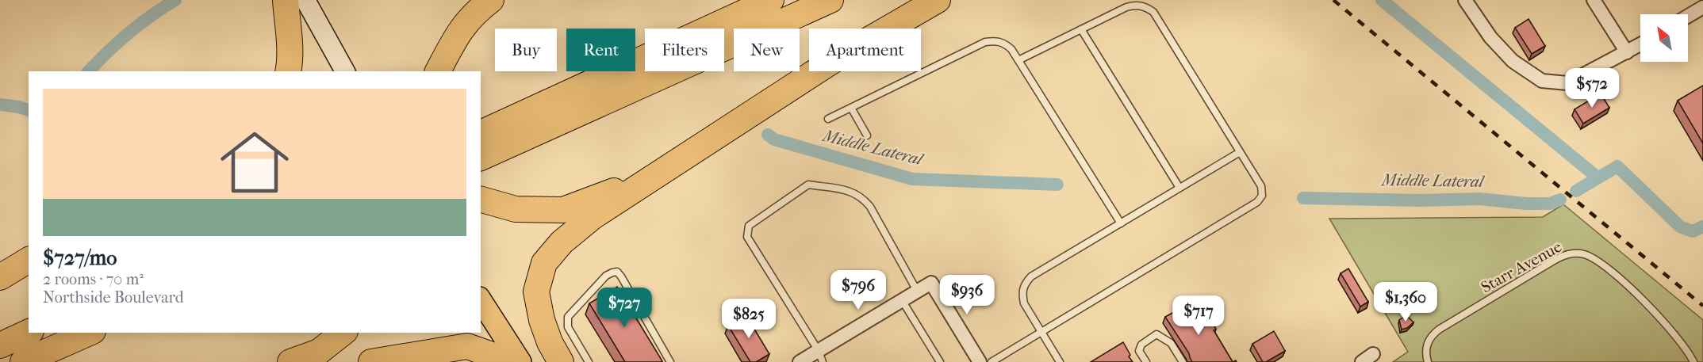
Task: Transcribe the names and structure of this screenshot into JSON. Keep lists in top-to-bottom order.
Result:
{
  "streets": {
    "lane": ["Starr Avenue"]
  },
  "water": ["Middle Lateral"],
  "north": "top left",
  "page": {
    "chip": [
      "Buy",
      "Rent",
      "Filters",
      "New",
      "Apartment"
    ],
    "price": [
      "$572",
      "$796",
      "$936",
      "$1,360",
      "$727",
      "$717",
      "$825"
    ],
    "list": [
      {
        "name": "$727/mo",
        "note": "2 rooms · 70 m² · Northside Boulevard"
      }
    ]
  }
}
